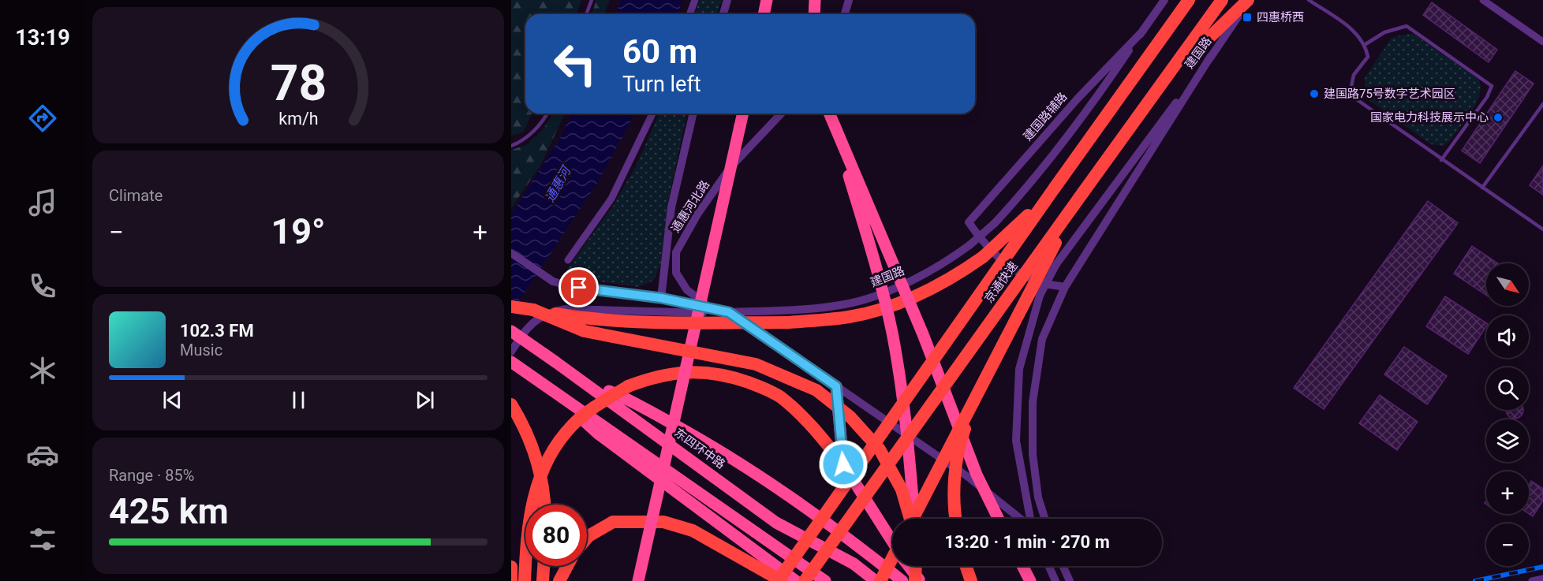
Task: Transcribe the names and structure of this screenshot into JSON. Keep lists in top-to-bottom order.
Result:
{
  "streets": {
    "highway": ["京通快速", "东四环中路"],
    "street": ["建国路", "建国路辅路", "通惠河北路"]
  },
  "crossings": [
    ["建国路", "建国路辅路"],
    ["建国路", "通惠河北路"]
  ],
  "water": ["通惠河"],
  "places": {
    "transit": ["四惠桥西"],
    "other": ["建国路75号数字艺术园区", "国家电力科技展示中心"]
  },
  "north": "bottom right",
  "page": {
    "tabs": "13:19",
    "turn": ["60 m", "Turn left"],
    "tile": [
      "Climate",
      ["Range · 85%", "425 km"]
    ],
    "heat": ["−", "19°", "+"],
    "map_buttons": ["+", "−"],
    "song": ["102.3 FM", "Music"],
    "limit": "80",
    "trip": "13:20 · 1 min · 270 m",
    "gauge": ["78", "km/h"]
  }
}
